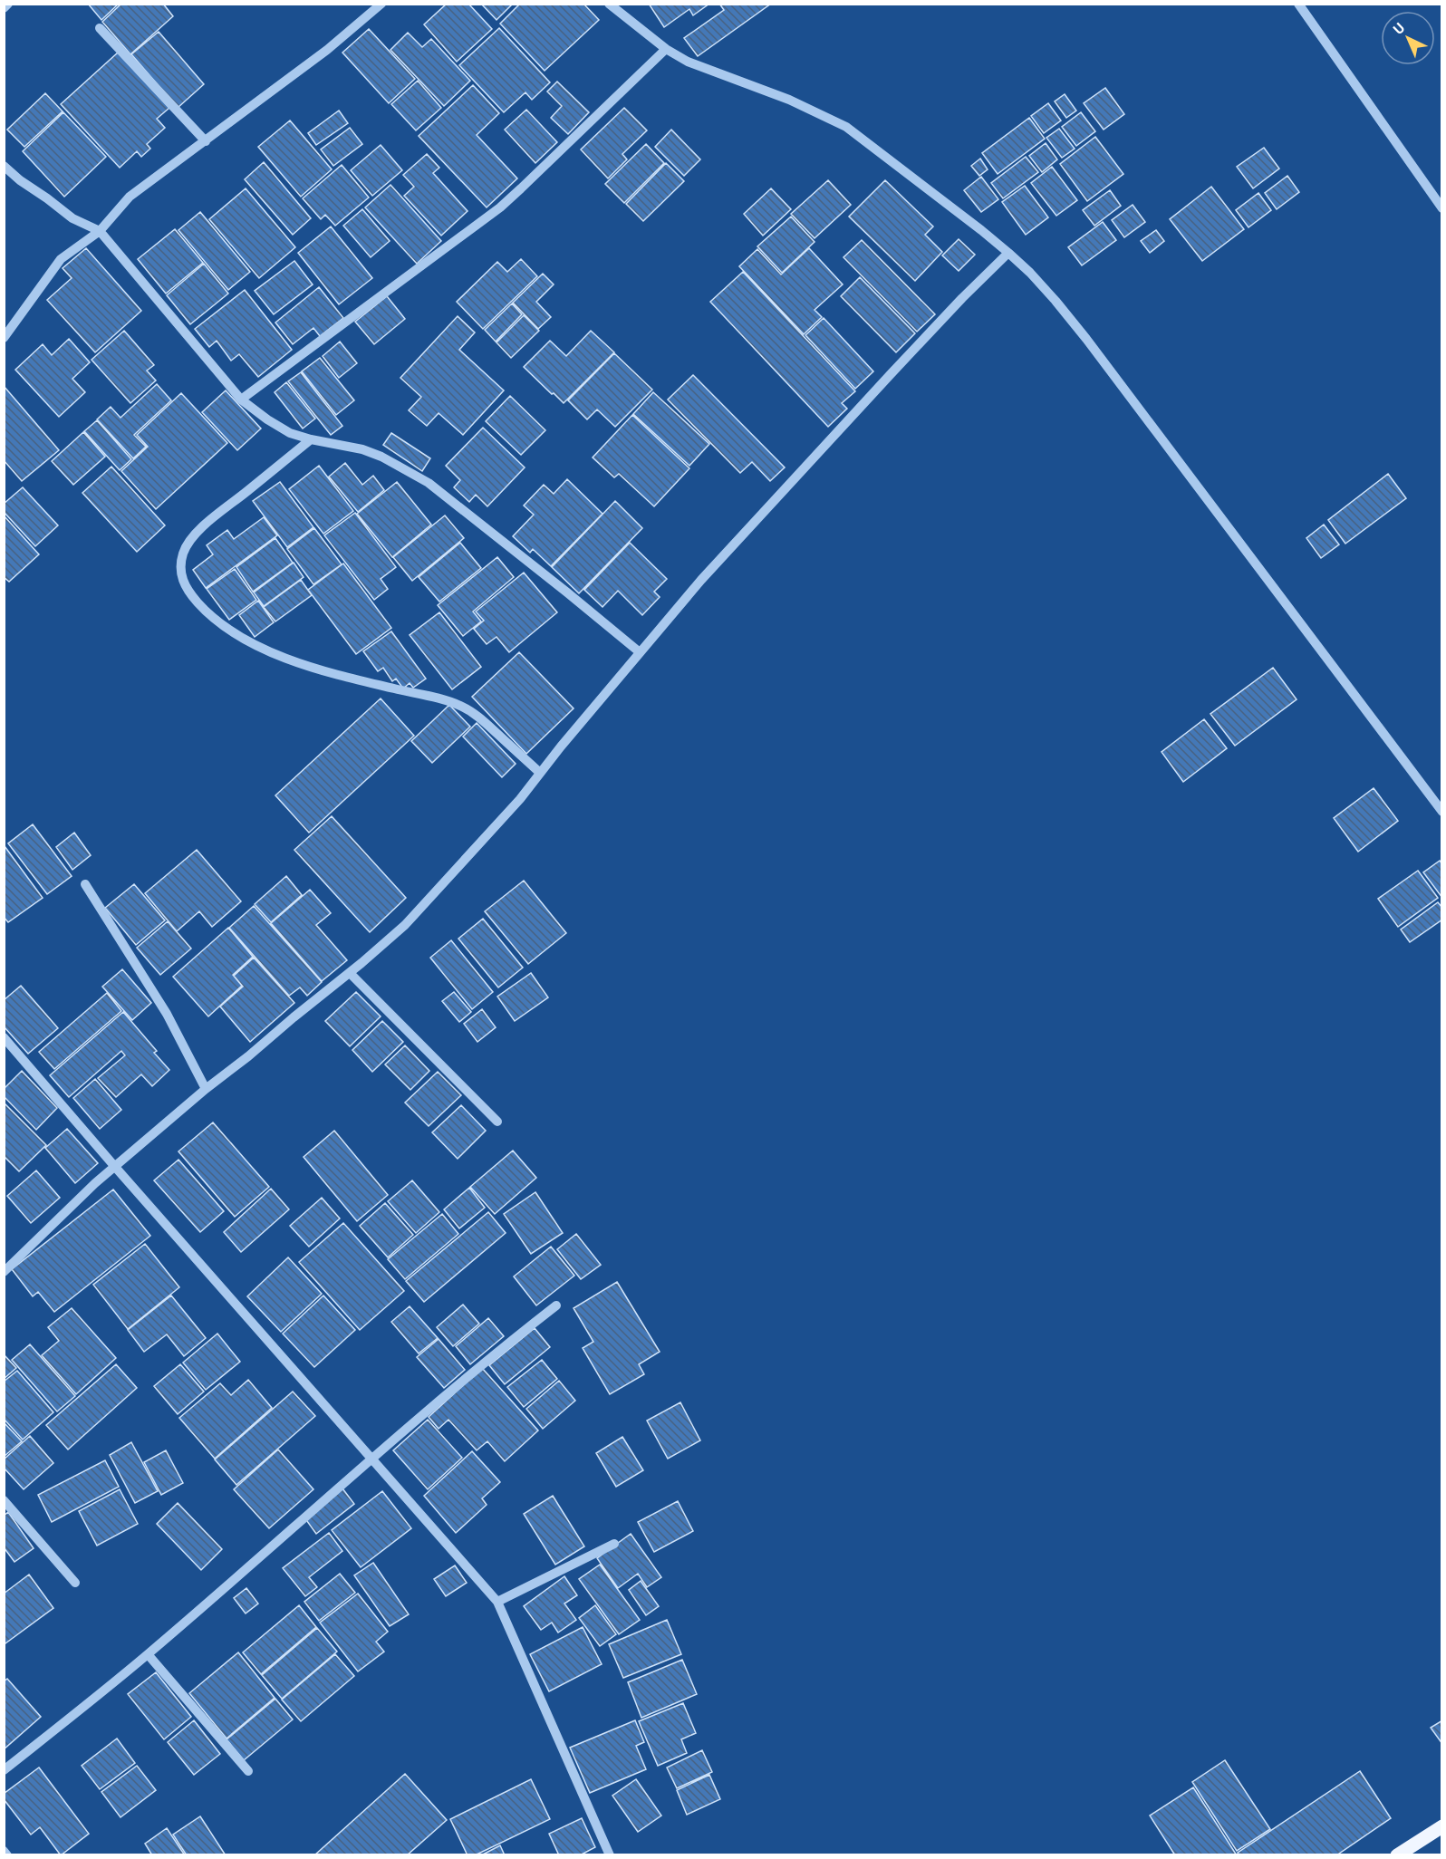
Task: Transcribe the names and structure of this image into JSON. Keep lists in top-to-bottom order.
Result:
{
  "north": "top left"
}
